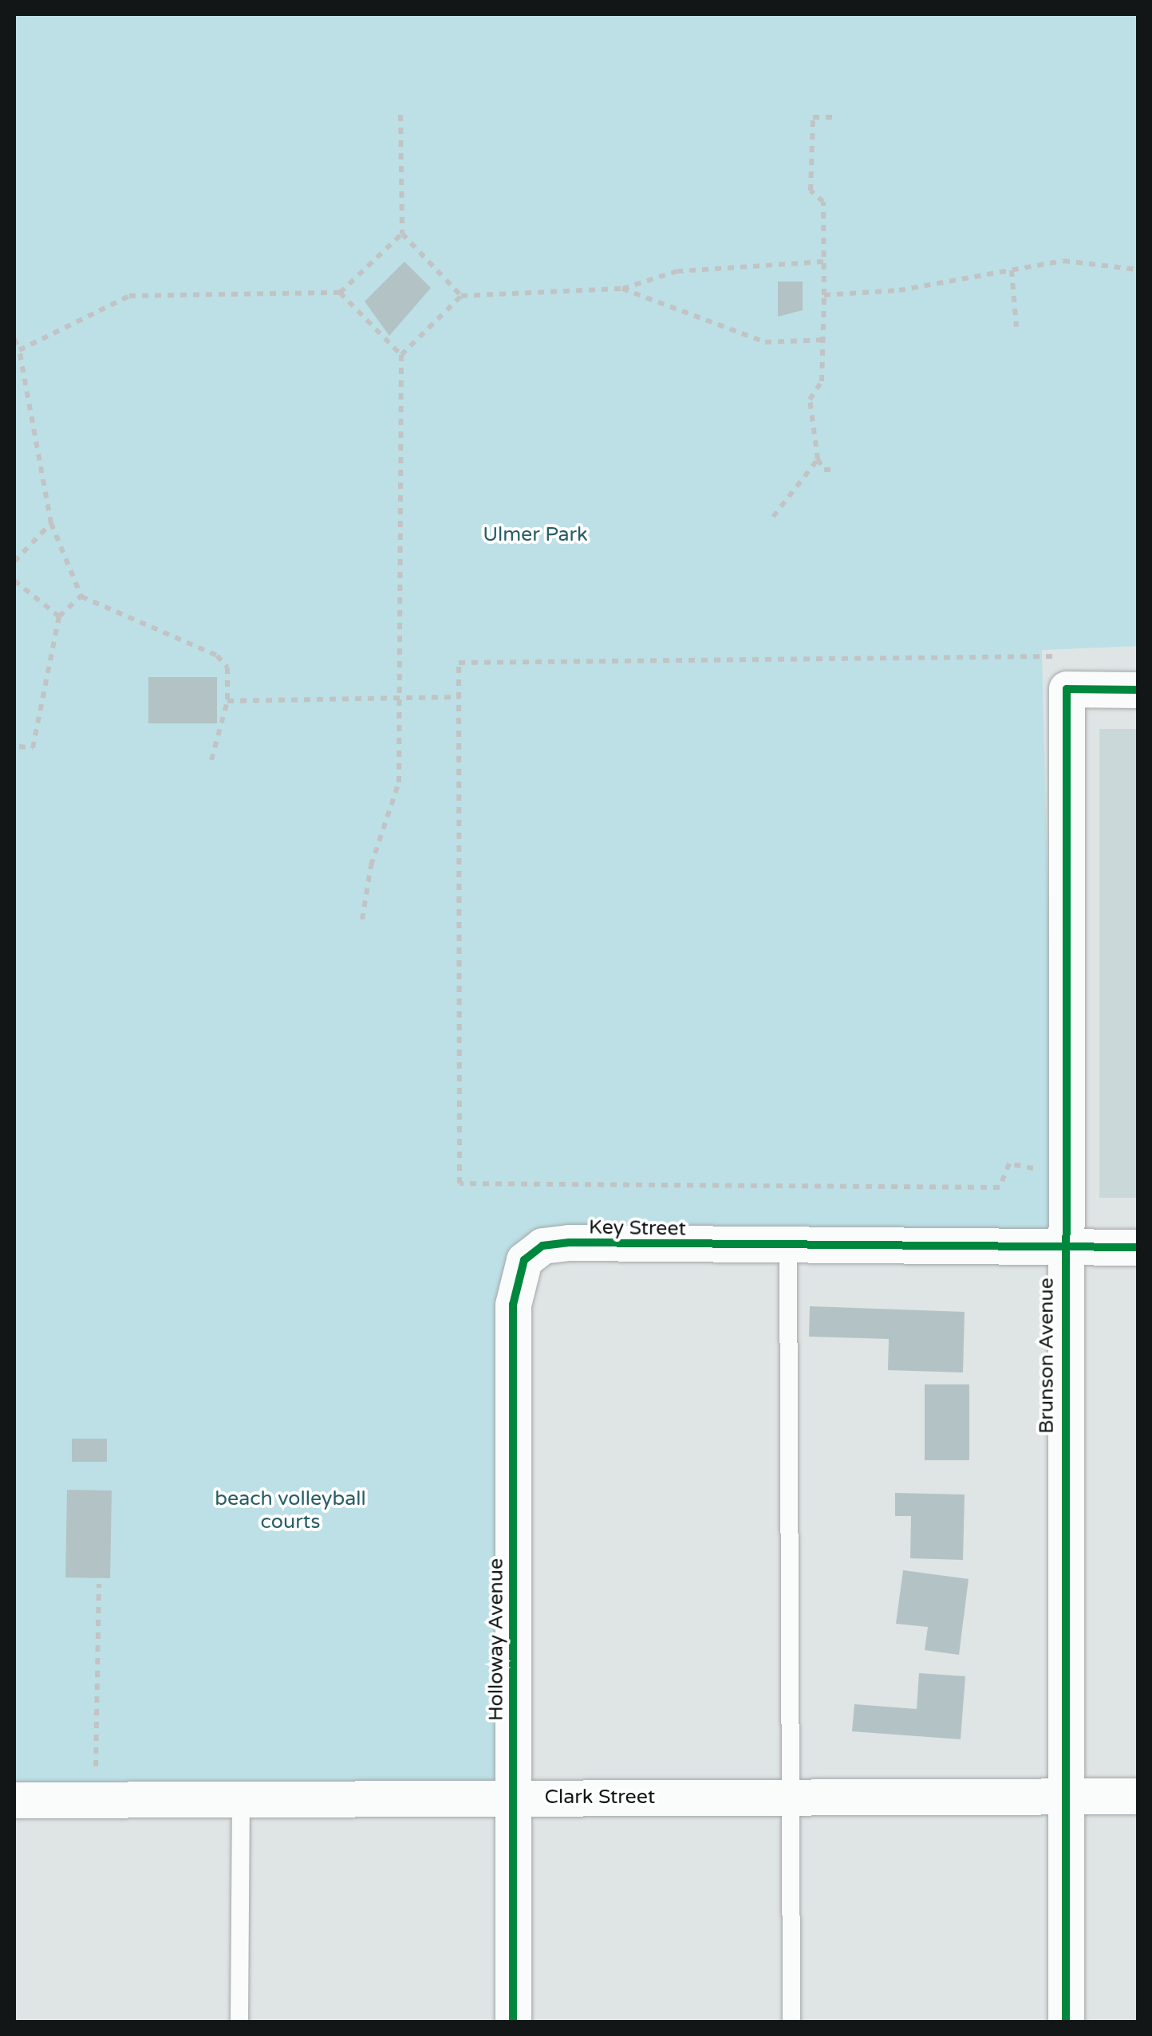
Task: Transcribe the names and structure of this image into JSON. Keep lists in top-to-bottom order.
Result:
{
  "streets": {
    "street": [
      "Key Street",
      "Brunson Avenue",
      "Holloway Avenue",
      "Clark Street"
    ]
  },
  "crossings": [
    ["Key Street", "Brunson Avenue"],
    ["Key Street", "Holloway Avenue"],
    ["Brunson Avenue", "Clark Street"],
    ["Holloway Avenue", "Clark Street"]
  ],
  "parks": ["Ulmer Park", "beach volleyball courts"]
}
